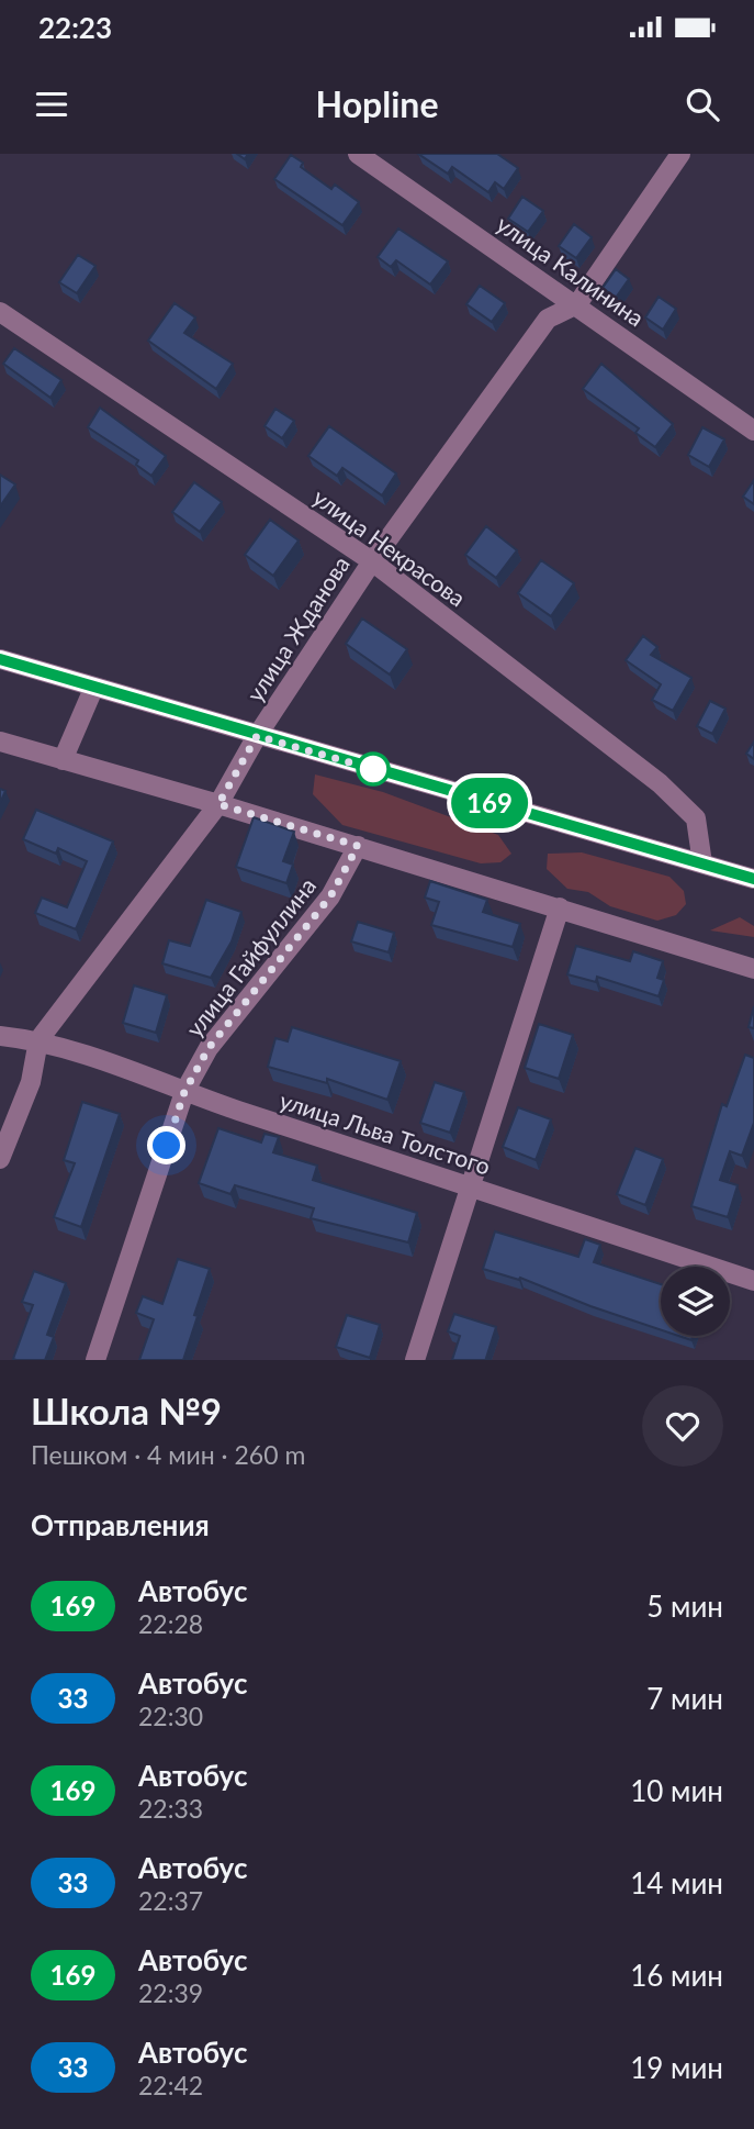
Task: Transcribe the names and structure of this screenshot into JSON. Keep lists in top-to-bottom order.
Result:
{
  "streets": {
    "street": [
      "улица Калинина",
      "улица Некрасова",
      "улица Жданова",
      "улица Гайфуллина",
      "улица Льва Толстого"
    ]
  },
  "crossings": [
    ["улица Калинина", "улица Жданова"],
    ["улица Некрасова", "улица Жданова"],
    ["улица Жданова", "улица Льва Толстого"],
    ["улица Гайфуллина", "улица Льва Толстого"]
  ],
  "lines": ["bus line 169"],
  "page": {
    "status": "22:23",
    "header": "Hopline",
    "on_map": "169",
    "heading": [
      ["Школа №9", "Пешком · 4 мин · 260 m"],
      "Отправления"
    ],
    "list": [
      {
        "mark": "169",
        "name": "Автобус",
        "note": "22:28",
        "value": "5 мин"
      },
      {
        "mark": "33",
        "name": "Автобус",
        "note": "22:30",
        "value": "7 мин"
      },
      {
        "mark": "169",
        "name": "Автобус",
        "note": "22:33",
        "value": "10 мин"
      },
      {
        "mark": "33",
        "name": "Автобус",
        "note": "22:37",
        "value": "14 мин"
      },
      {
        "mark": "169",
        "name": "Автобус",
        "note": "22:39",
        "value": "16 мин"
      },
      {
        "mark": "33",
        "name": "Автобус",
        "note": "22:42",
        "value": "19 мин"
      }
    ]
  }
}
